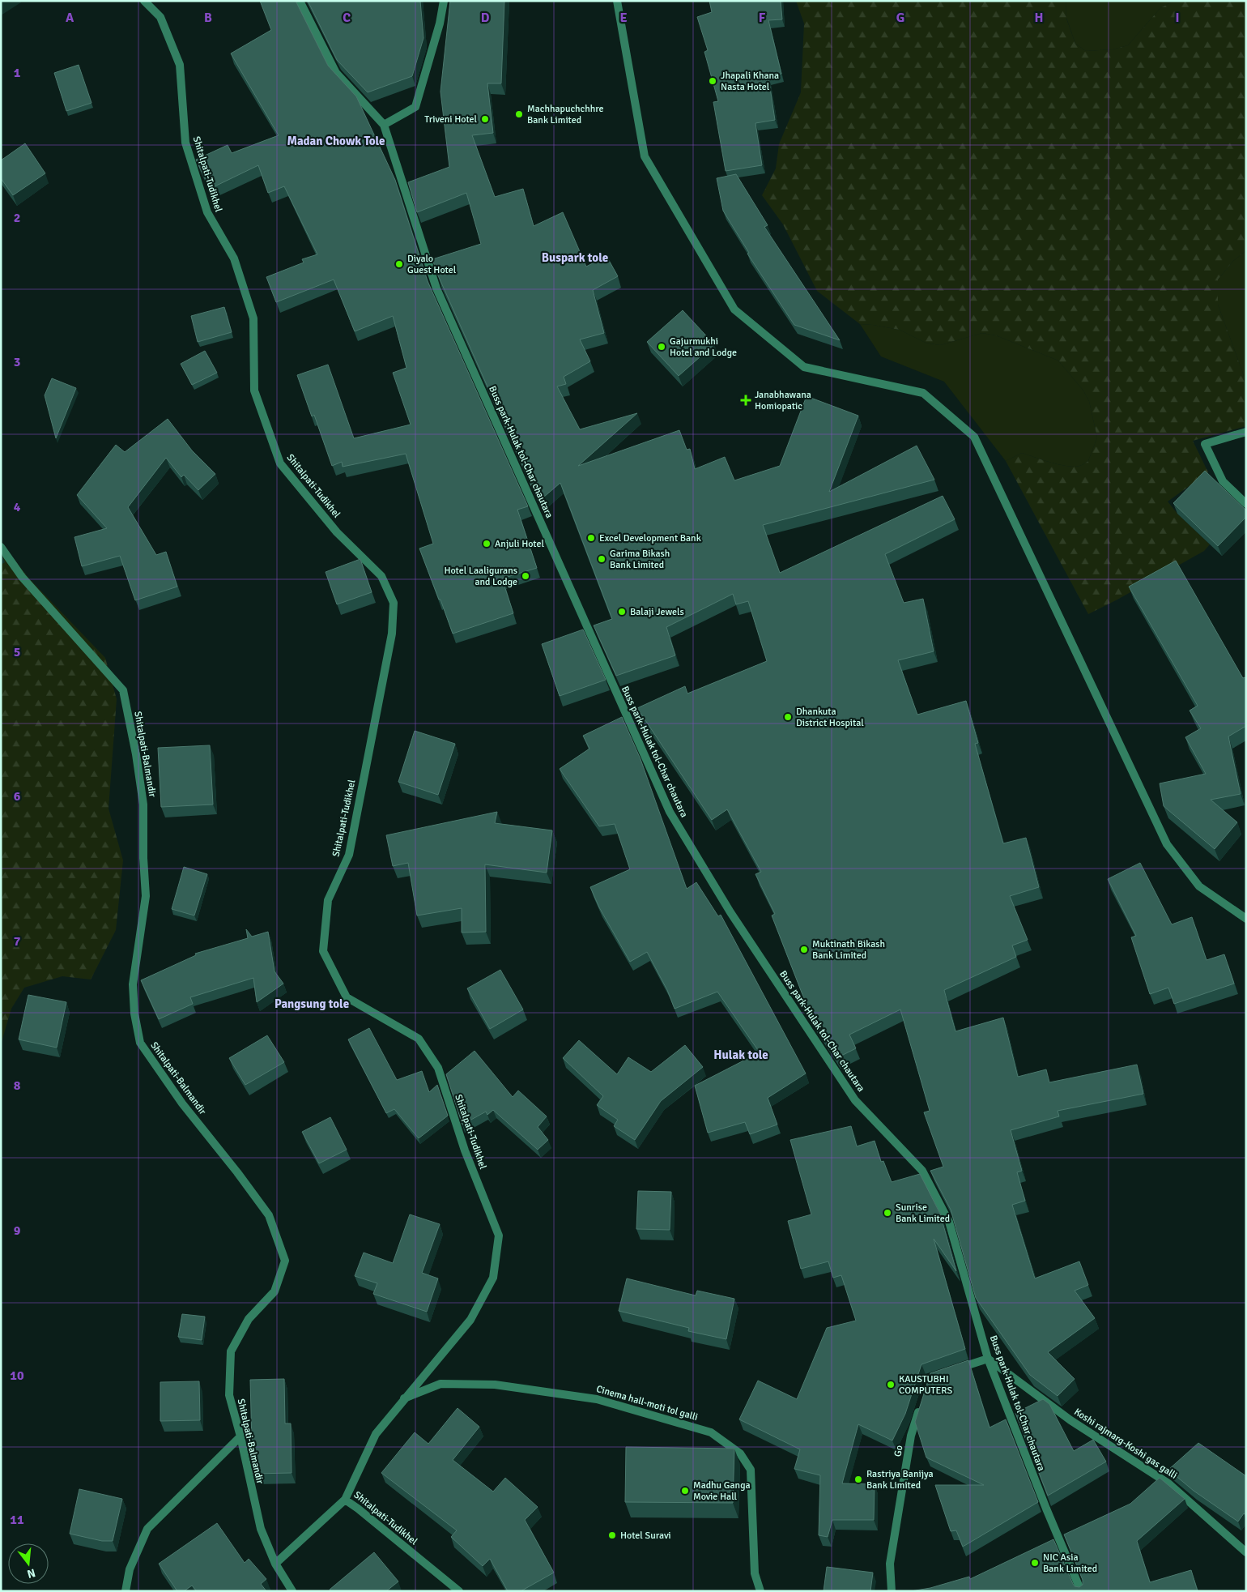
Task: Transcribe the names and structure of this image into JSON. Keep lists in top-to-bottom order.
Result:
{
  "streets": {
    "street": [
      "Shitalpati-Tudikhel",
      "Buss park-Hulak tol-Char chautara",
      "Shitalpati-Balmandir",
      "Cinema hall-moti tol galli",
      "Koshi rajmarg-Koshi gas galli",
      "Go"
    ]
  },
  "crossings": [
    ["Shitalpati-Tudikhel", "Cinema hall-moti tol galli"],
    ["Buss park-Hulak tol-Char chautara", "Koshi rajmarg-Koshi gas galli"]
  ],
  "districts": [
    "Madan Chowk Tole",
    "Buspark tole",
    "Pangsung tole",
    "Hulak tole"
  ],
  "places": {
    "other": [
      "Jhapali Khana Nasta Hotel",
      "Machhapuchchhre Bank Limited",
      "Triveni Hotel",
      "Diyalo Guest Hotel",
      "Gajurmukhi Hotel and Lodge",
      "Excel Development Bank",
      "Anjuli Hotel",
      "Garima Bikash Bank Limited",
      "Hotel Laaligurans and Lodge",
      "Balaji Jewels",
      "Dhankuta District Hospital",
      "Muktinath Bikash Bank Limited",
      "Sunrise Bank Limited",
      "KAUSTUBHI COMPUTERS",
      "Rastriya Banijya Bank Limited",
      "Madhu Ganga Movie Hall",
      "Hotel Suravi",
      "NIC Asia Bank Limited"
    ],
    "health": ["Janabhawana Homiopatic"]
  },
  "north": "bottom",
  "grid": {
    "columns": [
      "A",
      "B",
      "C",
      "D",
      "E",
      "F",
      "G",
      "H",
      "I"
    ],
    "rows": [
      "1",
      "2",
      "3",
      "4",
      "5",
      "6",
      "7",
      "8",
      "9",
      "10",
      "11"
    ]
  }
}
